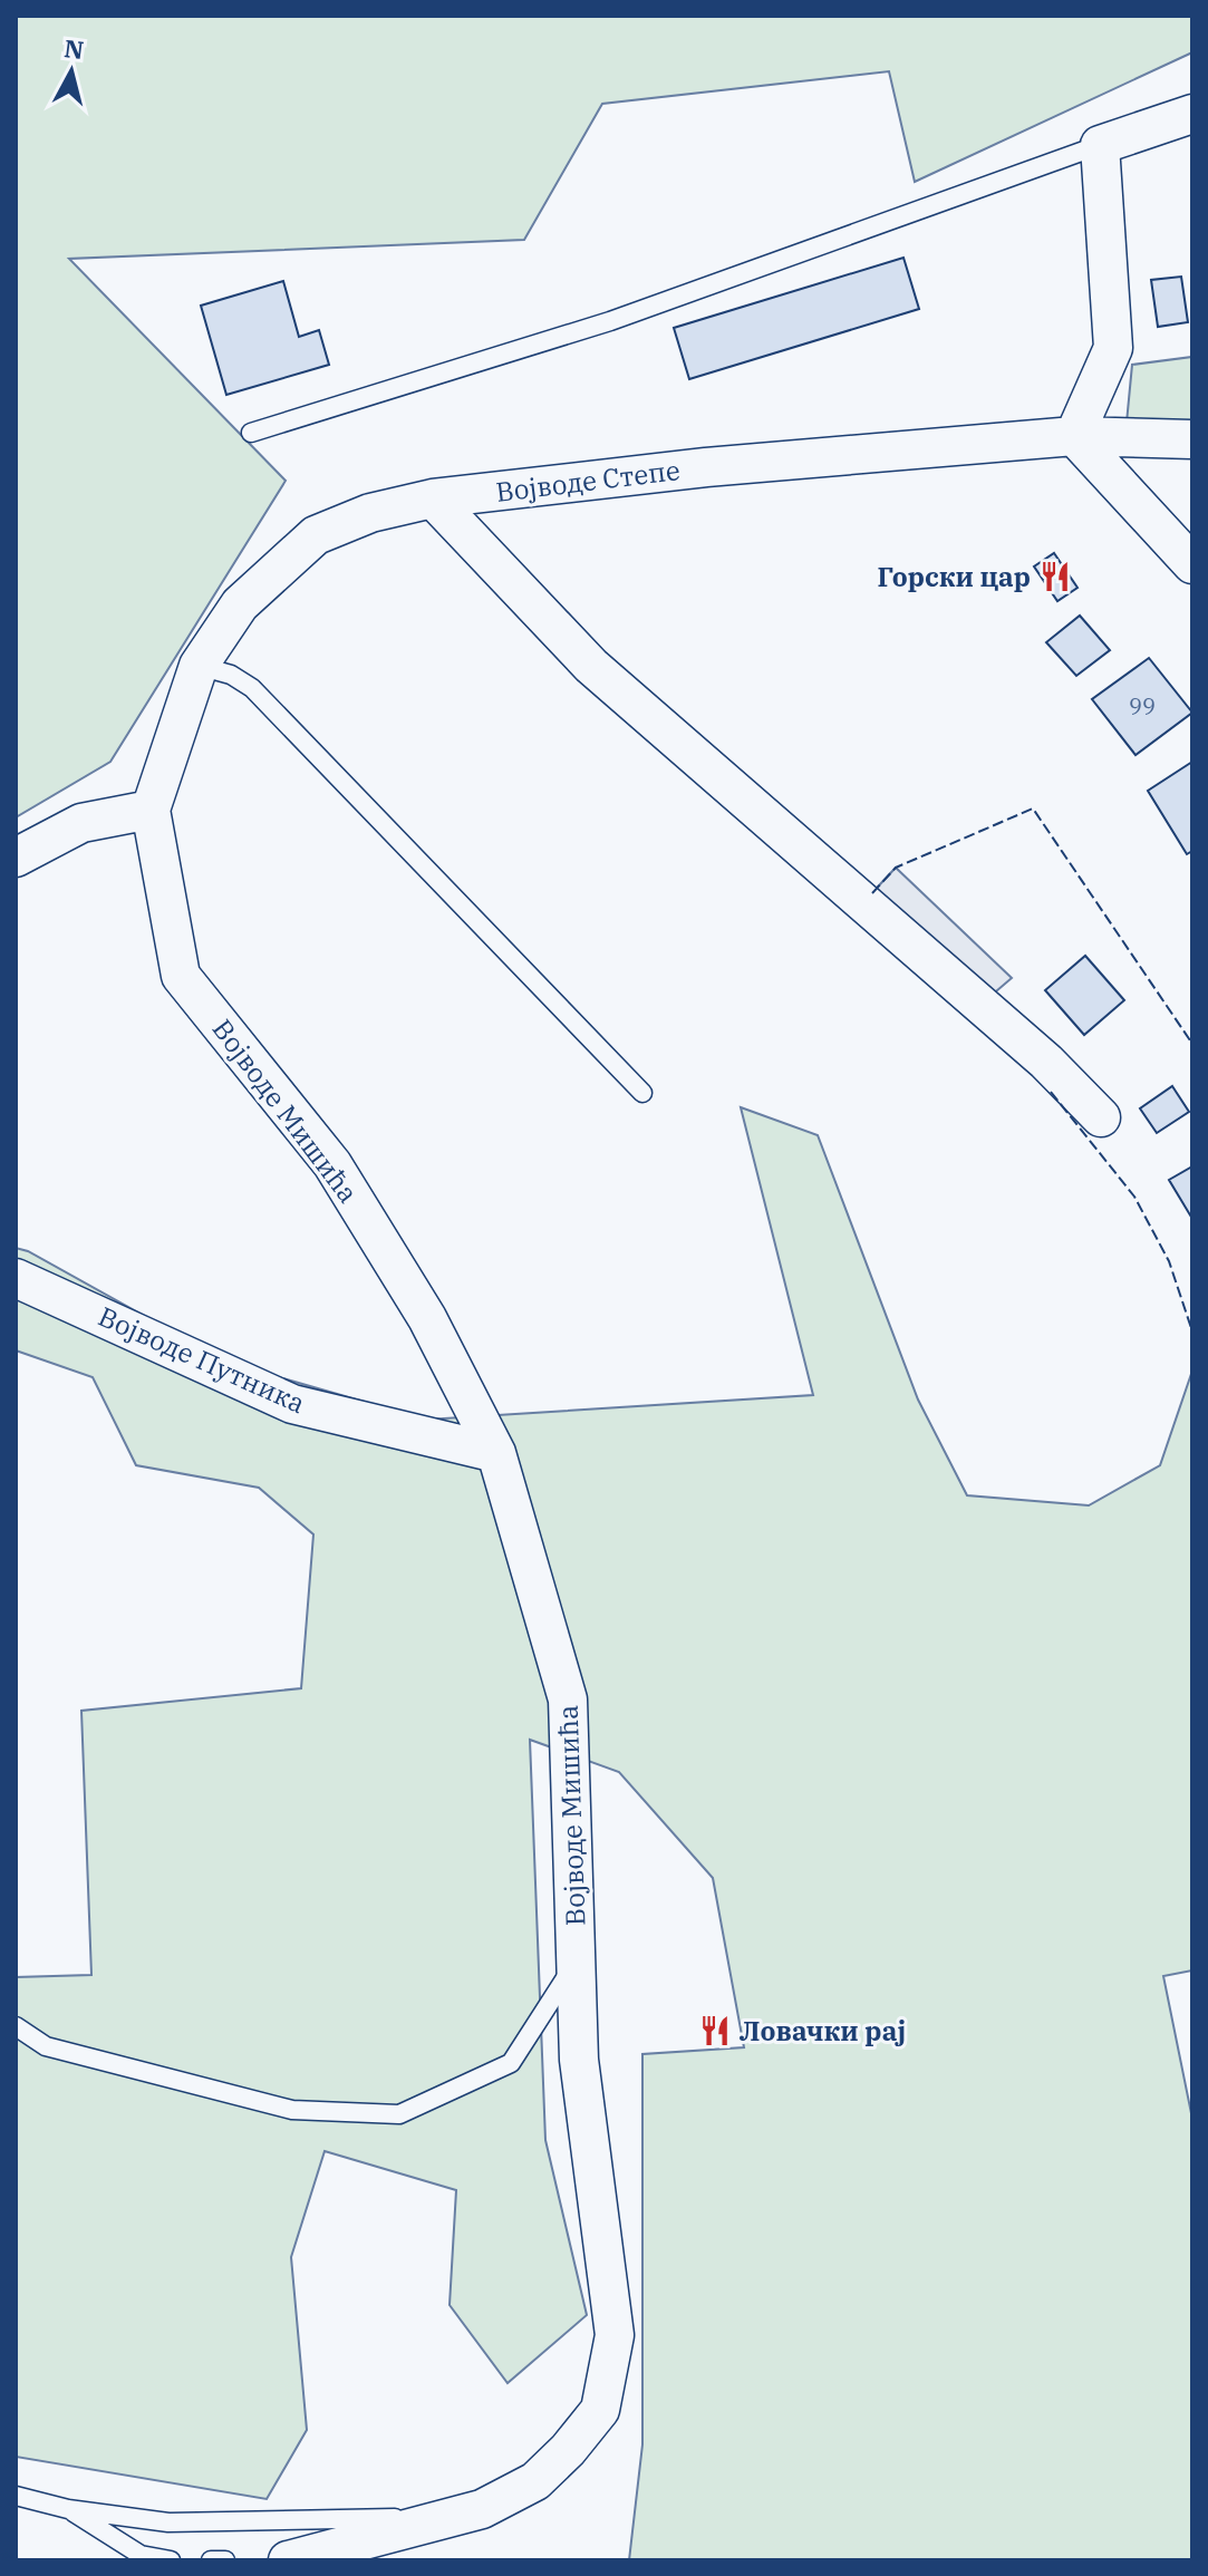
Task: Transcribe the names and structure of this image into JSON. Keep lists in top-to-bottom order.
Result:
{
  "streets": {
    "street": ["Војводе Степе", "Војводе Мишића", "Војводе Путника"]
  },
  "crossings": [
    ["Војводе Степе", "Војводе Мишића"],
    ["Војводе Мишића", "Војводе Путника"]
  ],
  "places": {
    "restaurant": ["Горски цар", "Ловачки рај"]
  },
  "house_numbers": ["99"],
  "north": "top"
}
